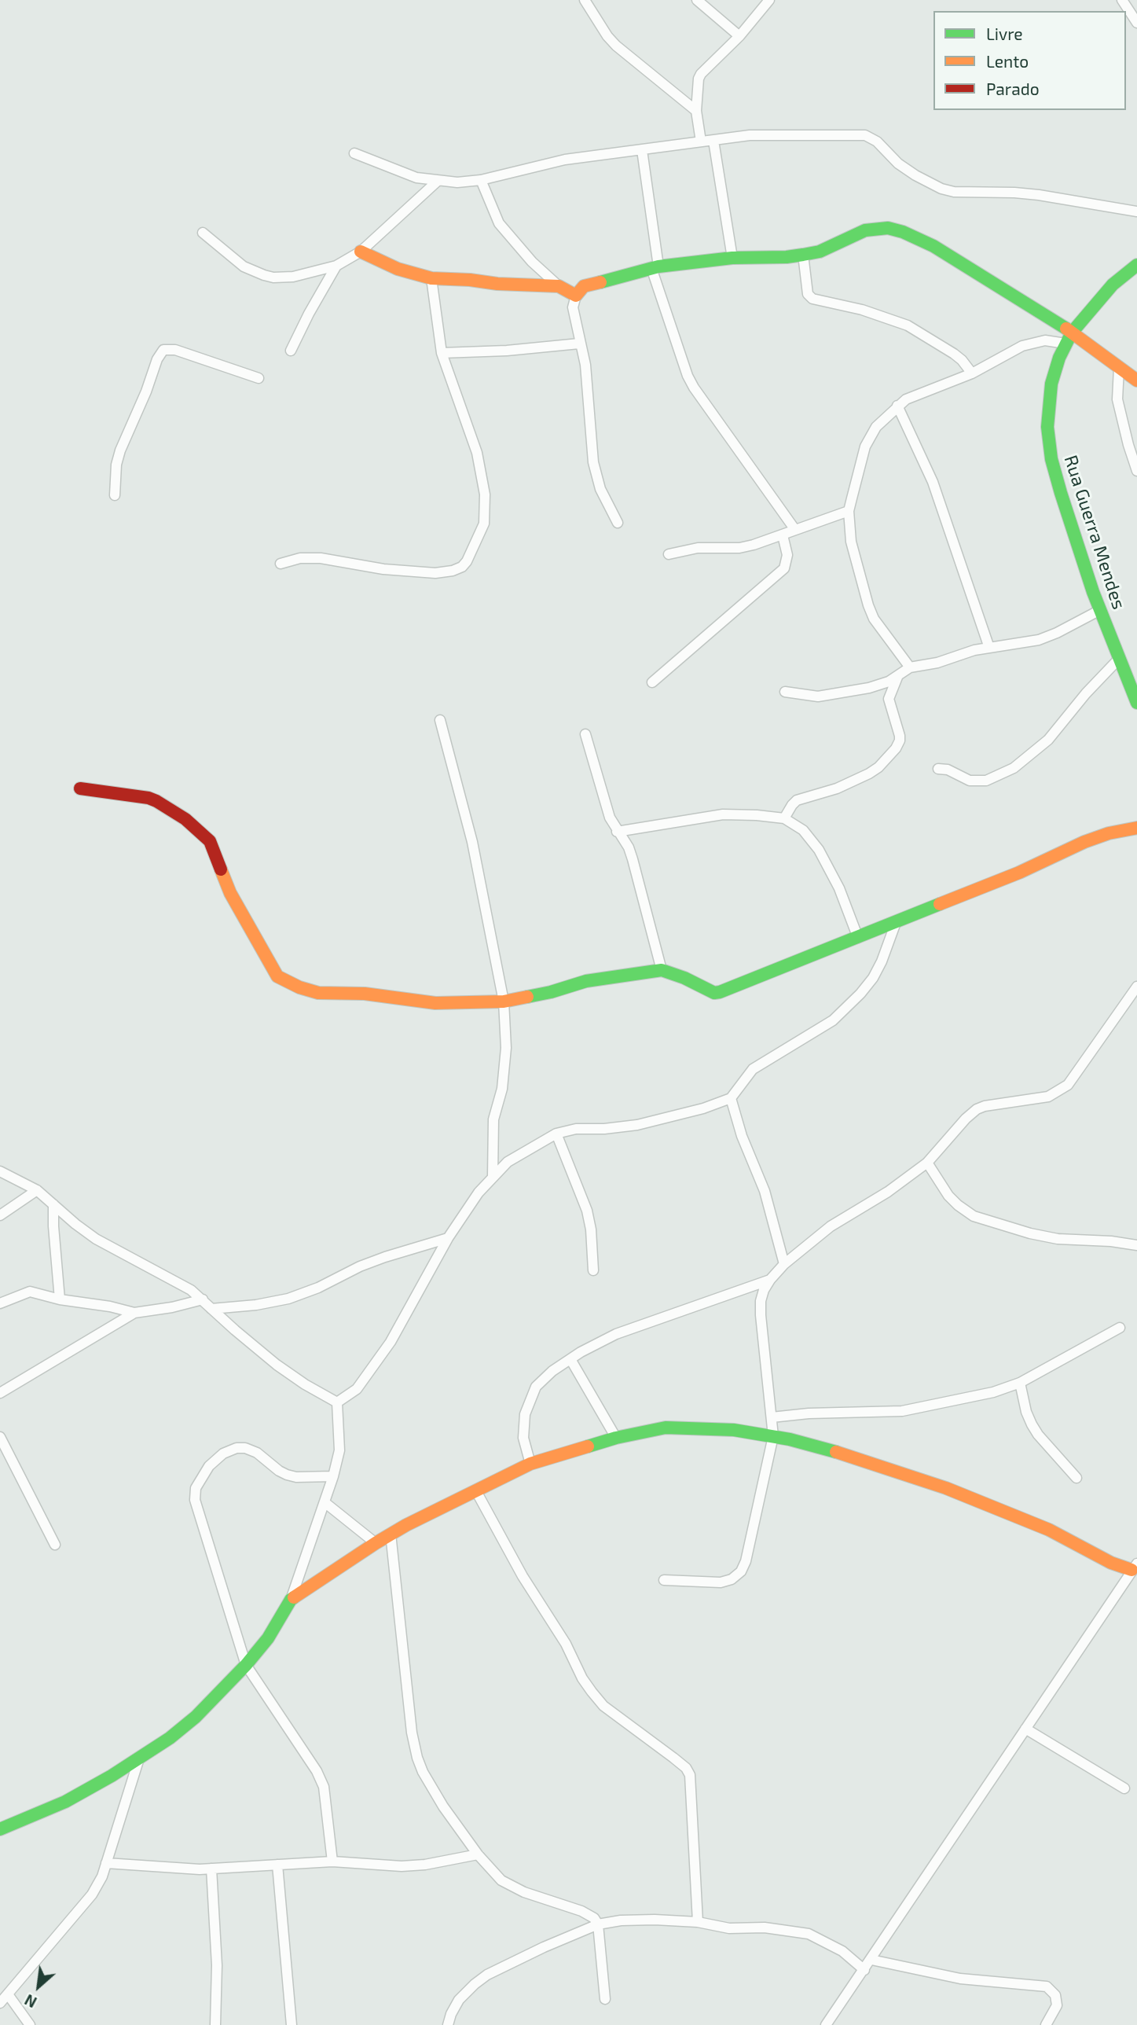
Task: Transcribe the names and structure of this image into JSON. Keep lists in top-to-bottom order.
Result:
{
  "streets": {
    "street": ["Rua Guerra Mendes"]
  },
  "legend": ["Livre", "Lento", "Parado"],
  "north": "bottom left"
}
